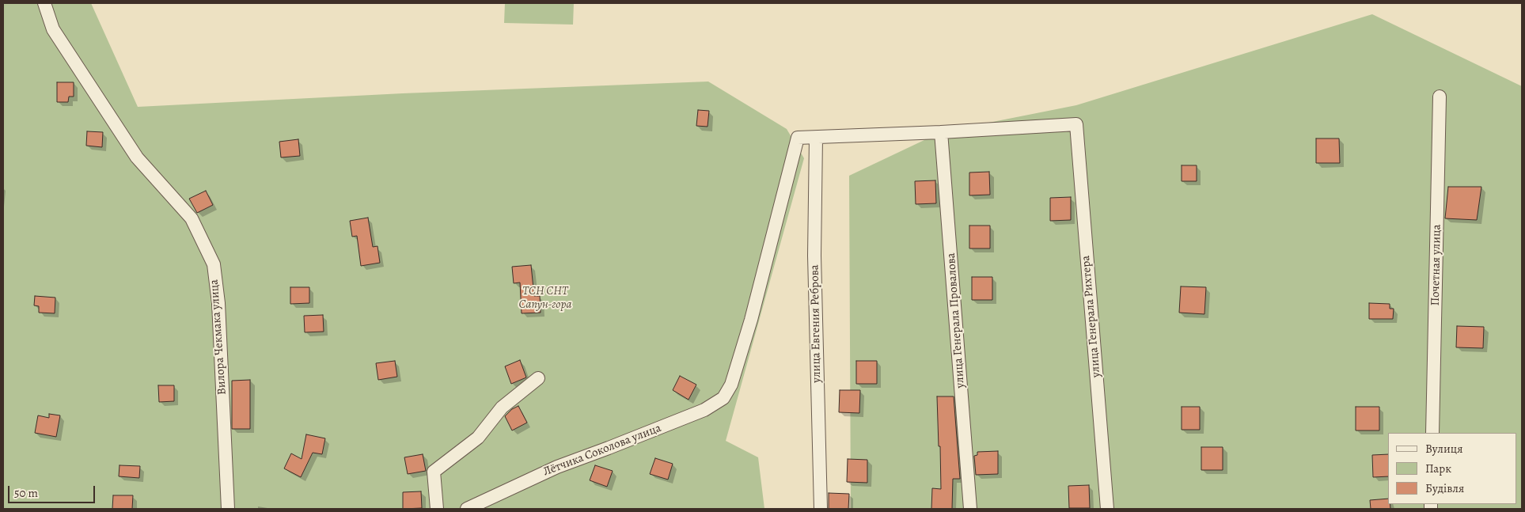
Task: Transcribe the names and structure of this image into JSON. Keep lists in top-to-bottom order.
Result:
{
  "streets": {
    "street": [
      "Почетная улица",
      "улица Генерала Рихтера",
      "улица Генерала Провалова",
      "улица Евгения Реброва",
      "Вилора Чекмака улица",
      "Лётчика Соколова улица"
    ]
  },
  "crossings": [
    ["улица Генерала Рихтера", "улица Генерала Провалова"],
    ["улица Евгения Реброва", "Лётчика Соколова улица"]
  ],
  "parks": ["ТСН СНТ Сапун-гора"],
  "legend": ["Вулиця", "Парк", "Будівля"],
  "scale_bar": "50 m"
}
